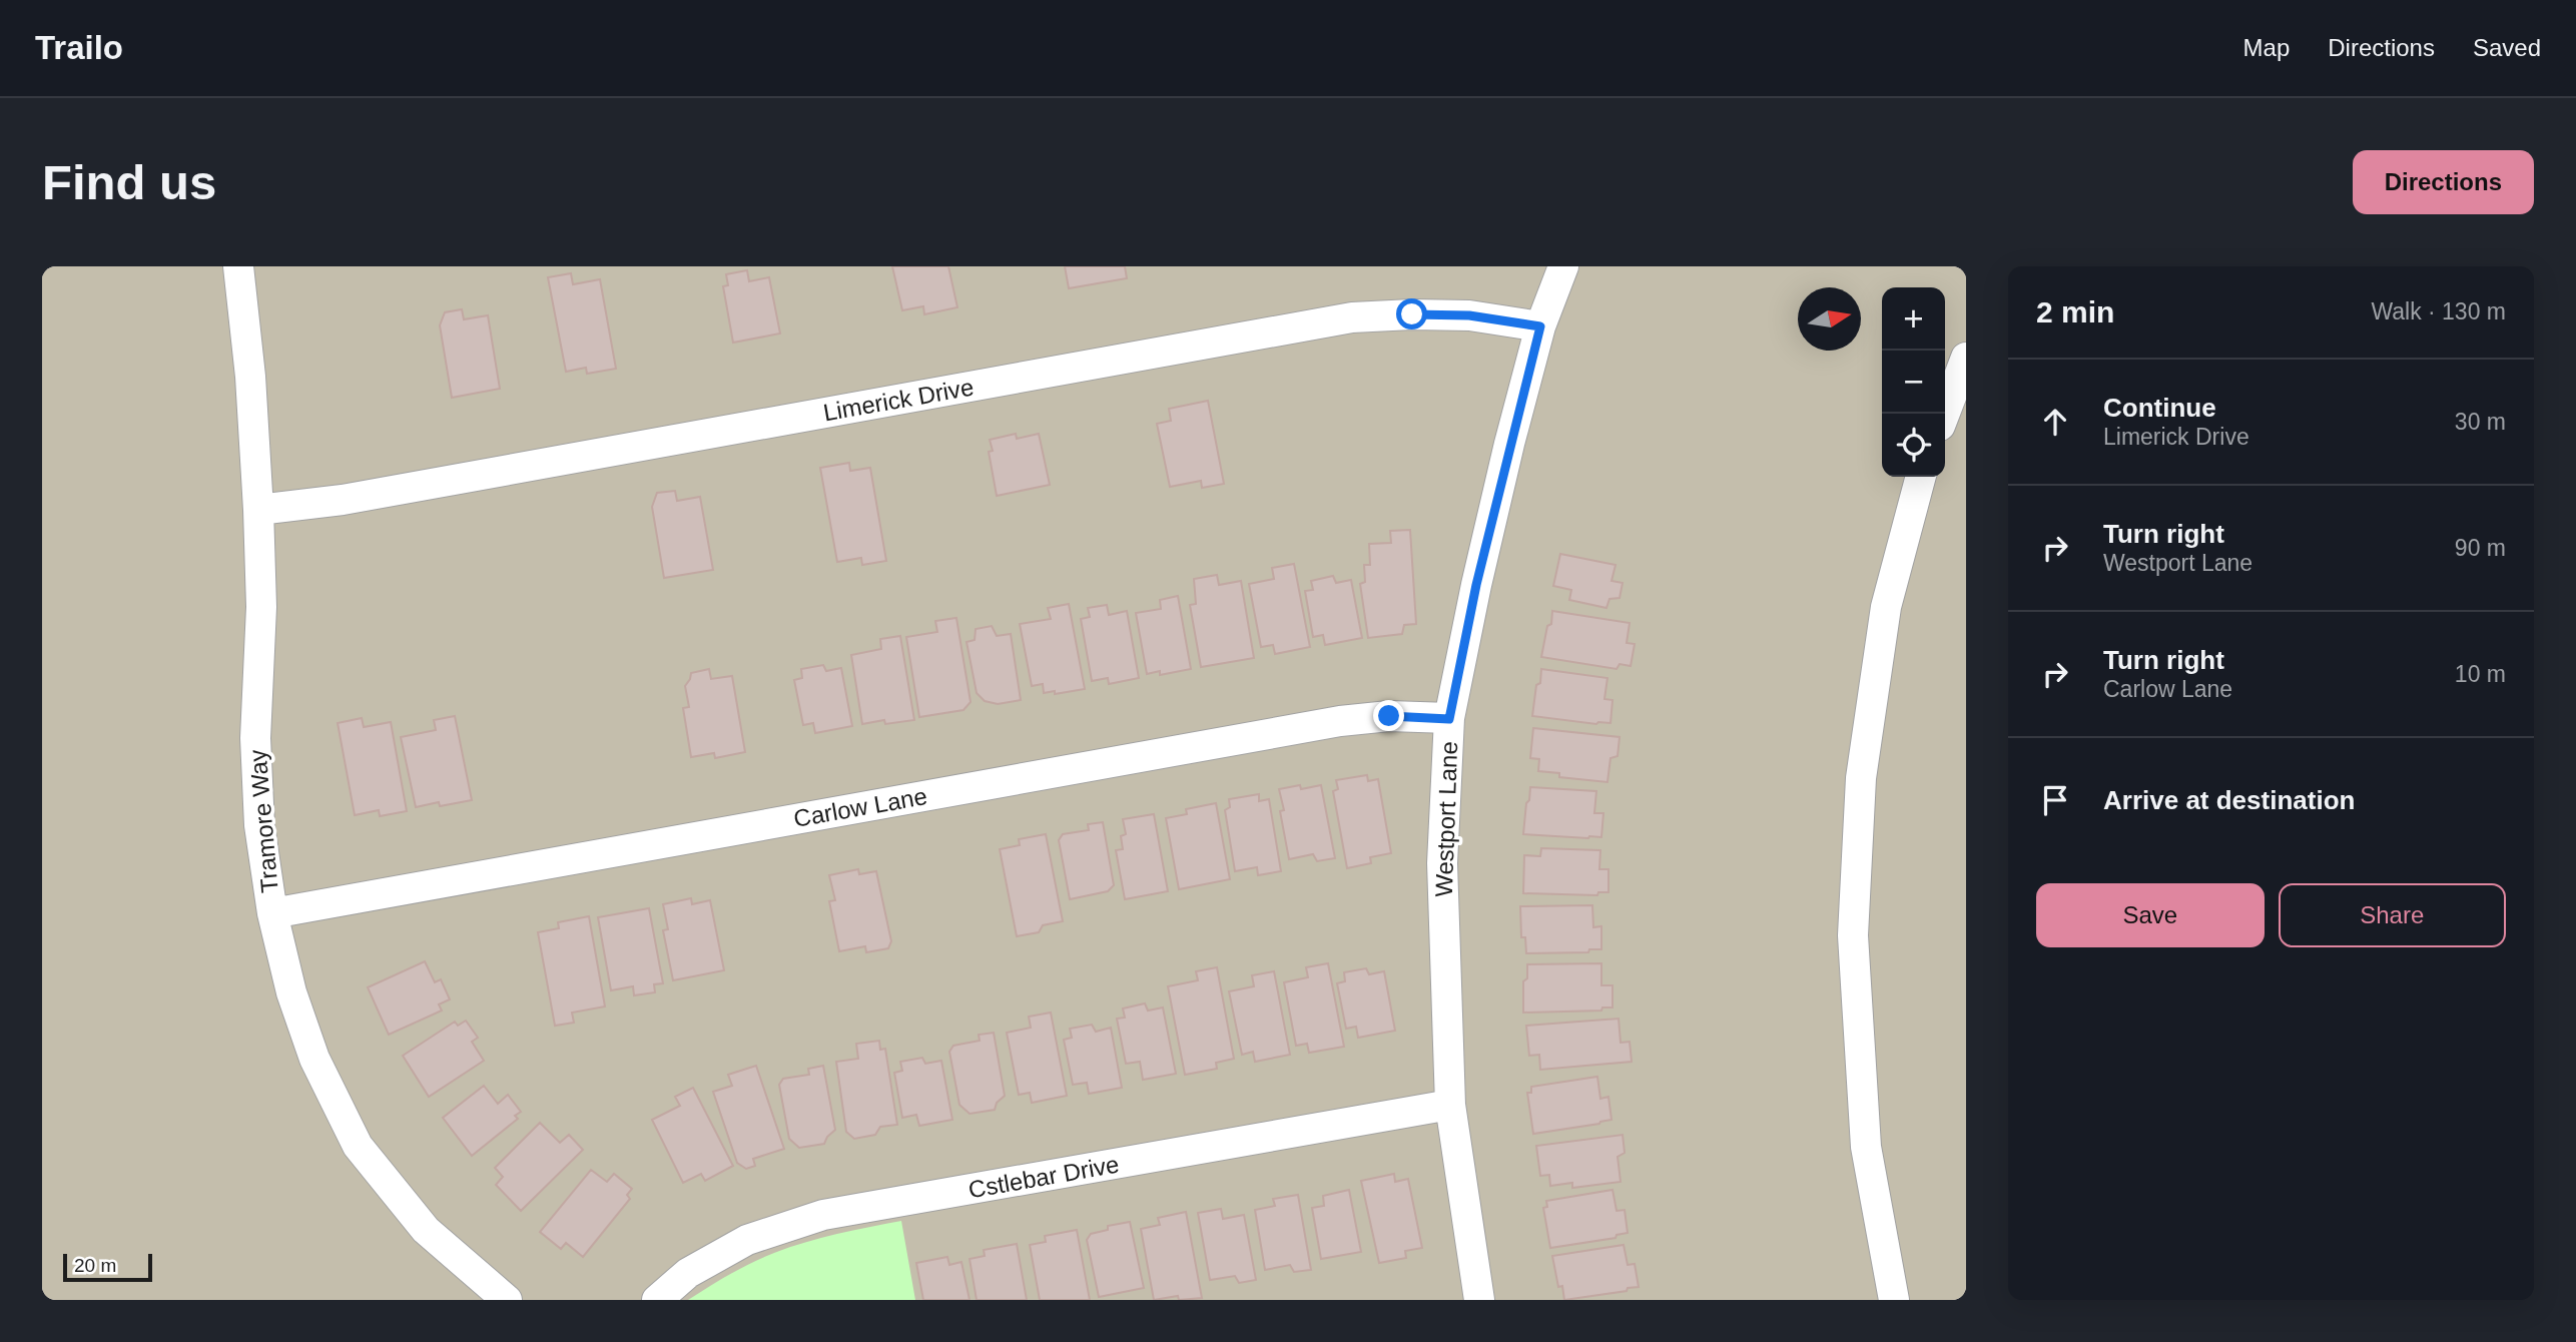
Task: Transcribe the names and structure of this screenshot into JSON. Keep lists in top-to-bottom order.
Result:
{
  "streets": {
    "street": [
      "Limerick Drive",
      "Carlow Lane",
      "Westport Lane",
      "Tramore Way",
      "Cstlebar Drive"
    ]
  },
  "crossings": [
    ["Limerick Drive", "Westport Lane"],
    ["Limerick Drive", "Tramore Way"],
    ["Carlow Lane", "Westport Lane"],
    ["Carlow Lane", "Tramore Way"],
    ["Westport Lane", "Cstlebar Drive"]
  ],
  "scale_bar": "20 m",
  "north": "right",
  "page": {
    "header": "Trailo",
    "nav": ["Map", "Directions", "Saved"],
    "buttons": [
      "Directions",
      ["Save", "Share"]
    ],
    "title": "Find us",
    "heading": ["2 min", "Walk · 130 m"],
    "map_buttons": ["+", "−"],
    "list": [
      ["Continue", "Limerick Drive", "30 m"],
      ["Turn right", "Westport Lane", "90 m"],
      ["Turn right", "Carlow Lane", "10 m"],
      "Arrive at destination"
    ],
    "scale": "20 m"
  }
}
